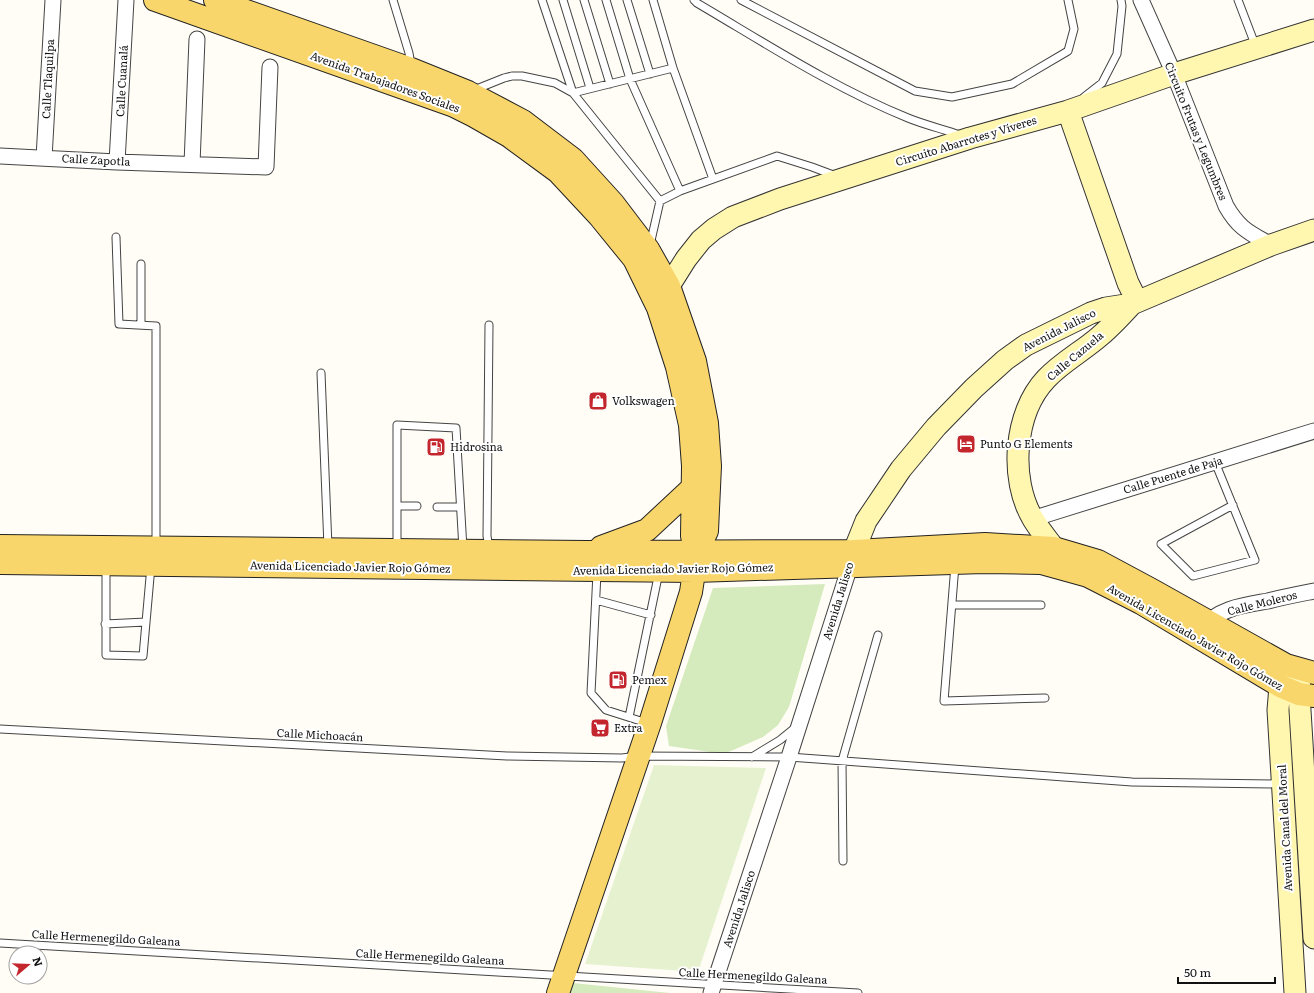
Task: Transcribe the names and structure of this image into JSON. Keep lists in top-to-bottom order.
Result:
{
  "streets": {
    "main road": [
      "Avenida Trabajadores Sociales",
      "Circuito Abarrotes y Víveres",
      "Avenida Jalisco",
      "Calle Cazuela",
      "Avenida Licenciado Javier Rojo Gómez",
      "Avenida Canal del Moral"
    ],
    "street": [
      "Calle Tlaquilpa",
      "Calle Cuanalá",
      "Circuito Frutas y Legumbres",
      "Calle Zapotla",
      "Calle Puente de Paja",
      "Calle Moleros"
    ],
    "lane": ["Calle Michoacán", "Calle Hermenegildo Galeana"]
  },
  "crossings": [
    ["Calle Tlaquilpa", "Calle Zapotla"],
    ["Calle Cuanalá", "Calle Zapotla"],
    ["Avenida Trabajadores Sociales", "Circuito Abarrotes y Víveres"],
    ["Avenida Trabajadores Sociales", "Avenida Licenciado Javier Rojo Gómez"],
    ["Circuito Frutas y Legumbres", "Circuito Abarrotes y Víveres"],
    ["Circuito Frutas y Legumbres", "Calle Cazuela"],
    ["Avenida Jalisco", "Calle Cazuela"],
    ["Avenida Jalisco", "Avenida Licenciado Javier Rojo Gómez"],
    ["Avenida Jalisco", "Calle Michoacán"],
    ["Avenida Jalisco", "Calle Hermenegildo Galeana"],
    ["Calle Cazuela", "Calle Puente de Paja"],
    ["Calle Cazuela", "Avenida Licenciado Javier Rojo Gómez"],
    ["Avenida Licenciado Javier Rojo Gómez", "Calle Moleros"],
    ["Avenida Licenciado Javier Rojo Gómez", "Avenida Canal del Moral"],
    ["Calle Michoacán", "Avenida Canal del Moral"]
  ],
  "places": {
    "shop": ["Volkswagen"],
    "hotel": ["Punto G Elements"],
    "fuel station": ["Hidrosina", "Pemex"],
    "supermarket": ["Extra"]
  },
  "scale_bar": "50 m",
  "north": "right"
}
